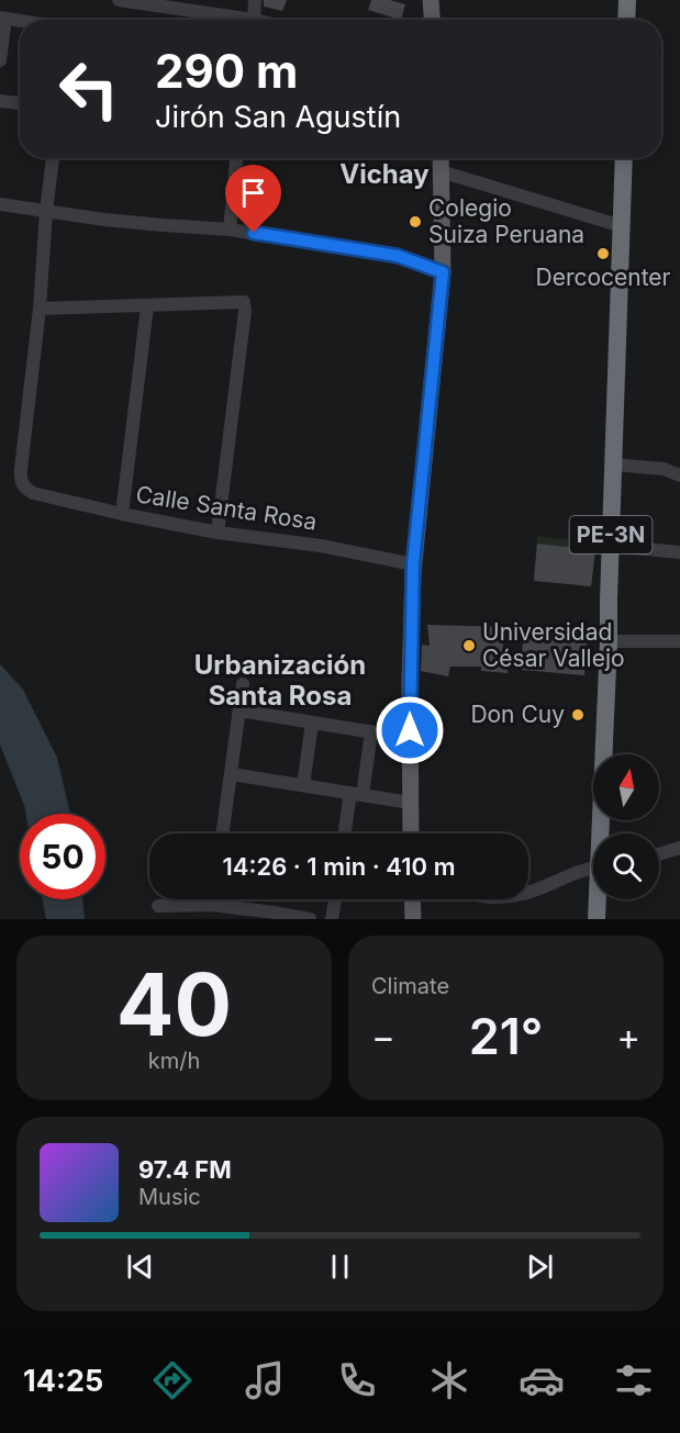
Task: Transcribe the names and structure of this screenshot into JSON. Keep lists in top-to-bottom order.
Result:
{
  "streets": {
    "highway": ["PE-3N"],
    "street": ["Calle Santa Rosa"]
  },
  "districts": ["Vichay", "Urbanización Santa Rosa"],
  "places": [
    "Colegio Suiza Peruana",
    "Dercocenter",
    "Universidad César Vallejo",
    "Don Cuy"
  ],
  "north": "top",
  "page": {
    "turn": ["290 m", "Jirón San Agustín"],
    "limit": "50",
    "trip": "14:26 · 1 min · 410 m",
    "tile": [
      ["40", "km/h"],
      "Climate"
    ],
    "heat": ["−", "21°", "+"],
    "song": ["97.4 FM", "Music"],
    "tabs": "14:25"
  }
}
